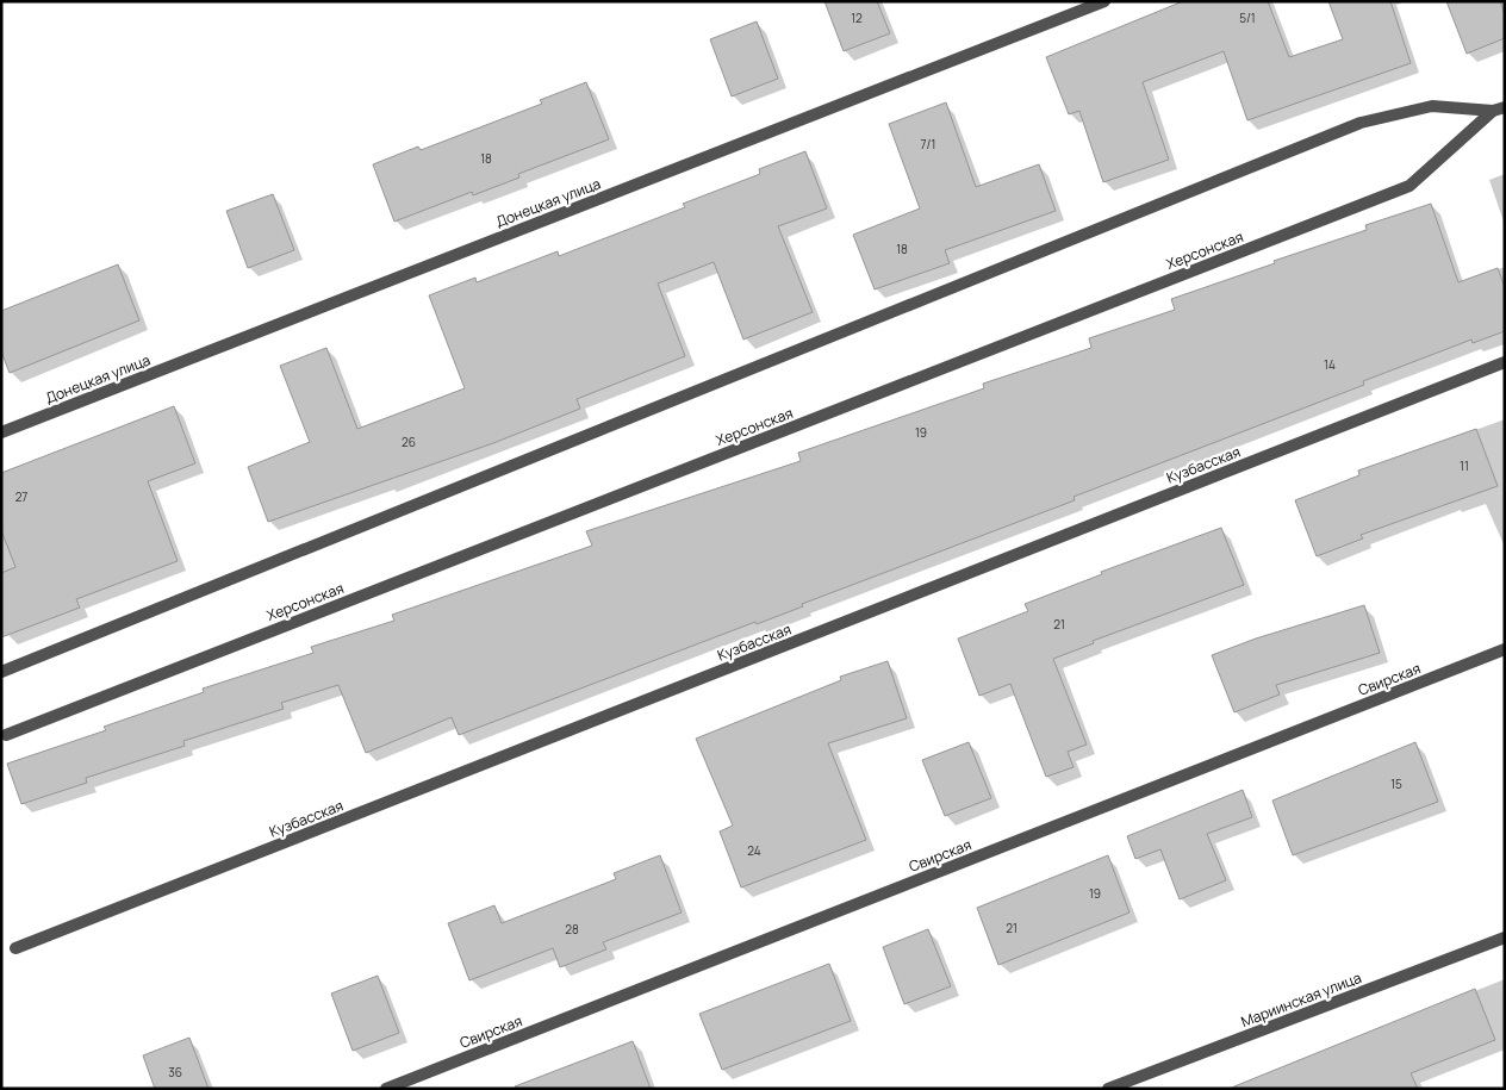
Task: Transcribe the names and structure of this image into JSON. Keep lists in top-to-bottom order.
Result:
{
  "streets": {
    "street": [
      "Донецкая улица",
      "Херсонская",
      "Кузбасская",
      "Свирская",
      "Мариинская улица"
    ]
  },
  "house_numbers": [
    "12",
    "5/1",
    "7/1",
    "18",
    "18",
    "14",
    "19",
    "26",
    "11",
    "27",
    "21",
    "15",
    "24",
    "19",
    "21",
    "28",
    "36"
  ]
}
